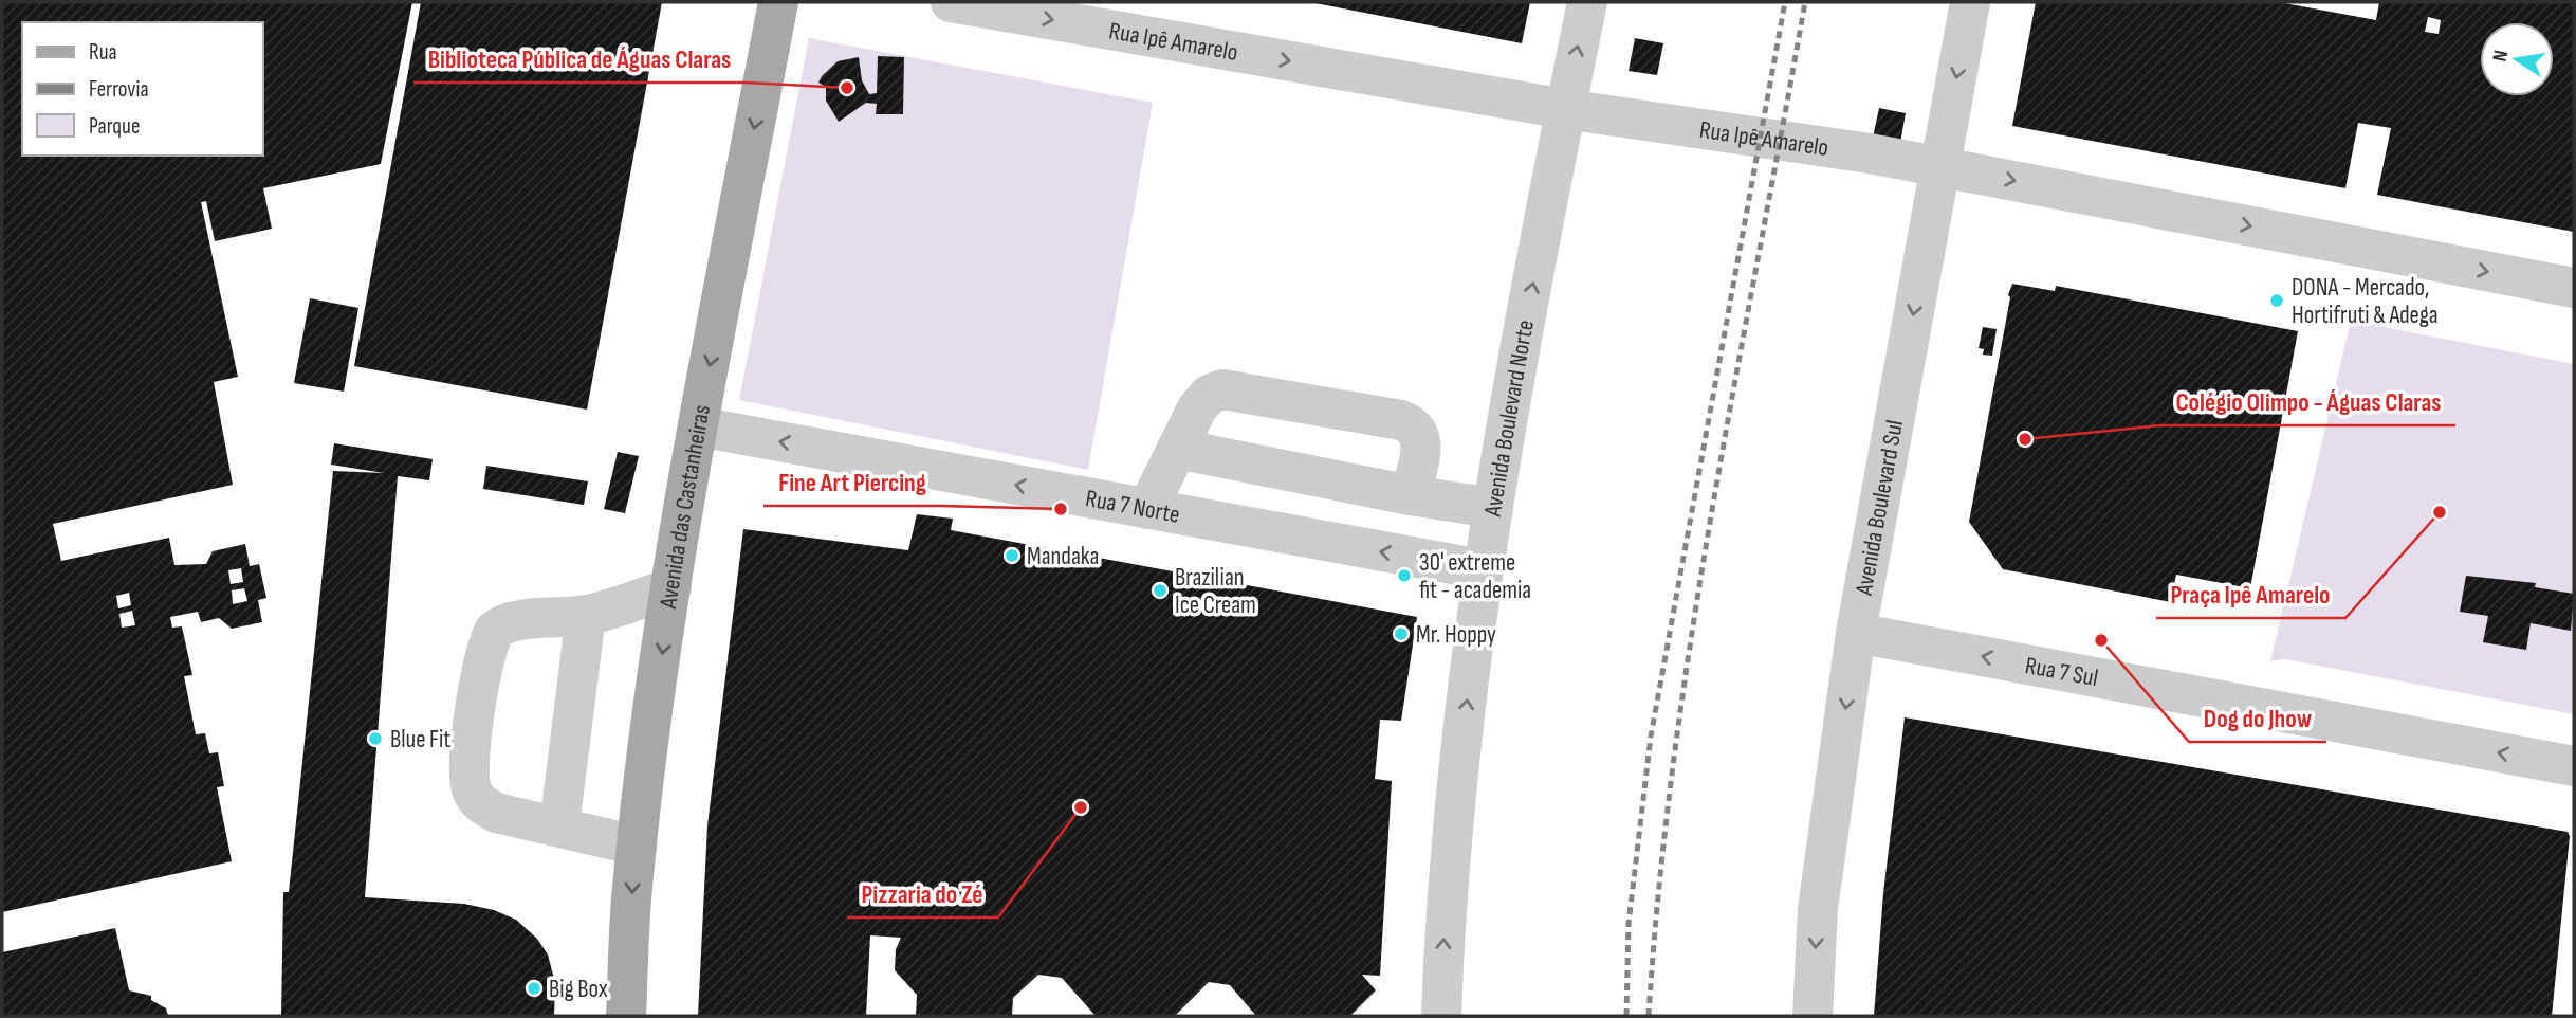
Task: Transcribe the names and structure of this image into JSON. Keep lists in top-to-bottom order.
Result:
{
  "streets": {
    "main road": ["Avenida das Castanheiras"],
    "street": [
      "Rua Ipê Amarelo",
      "Avenida Boulevard Norte",
      "Rua 7 Norte",
      "Avenida Boulevard Sul",
      "Rua 7 Sul"
    ]
  },
  "crossings": [
    ["Rua Ipê Amarelo", "Avenida Boulevard Norte"],
    ["Rua Ipê Amarelo", "Avenida Boulevard Sul"],
    ["Avenida Boulevard Norte", "Rua 7 Norte"],
    ["Rua 7 Norte", "Avenida das Castanheiras"],
    ["Avenida Boulevard Sul", "Rua 7 Sul"]
  ],
  "one_way": [
    "Rua Ipê Amarelo",
    "Avenida Boulevard Norte",
    "Avenida das Castanheiras",
    "Avenida Boulevard Sul",
    "Rua 7 Sul"
  ],
  "places": [
    "Biblioteca Pública de Águas Claras",
    "DONA - Mercado, Hortifruti & Adega",
    "Colégio Olimpo - Águas Claras",
    "Fine Art Piercing",
    "Praça Ipê Amarelo",
    "Mandaka",
    "30' extreme fit - academia",
    "Brazilian Ice Cream",
    "Mr. Hoppy",
    "Dog do Jhow",
    "Blue Fit",
    "Pizzaria do Zé",
    "Big Box"
  ],
  "legend": ["Rua", "Ferrovia", "Parque"],
  "north": "left"
}
